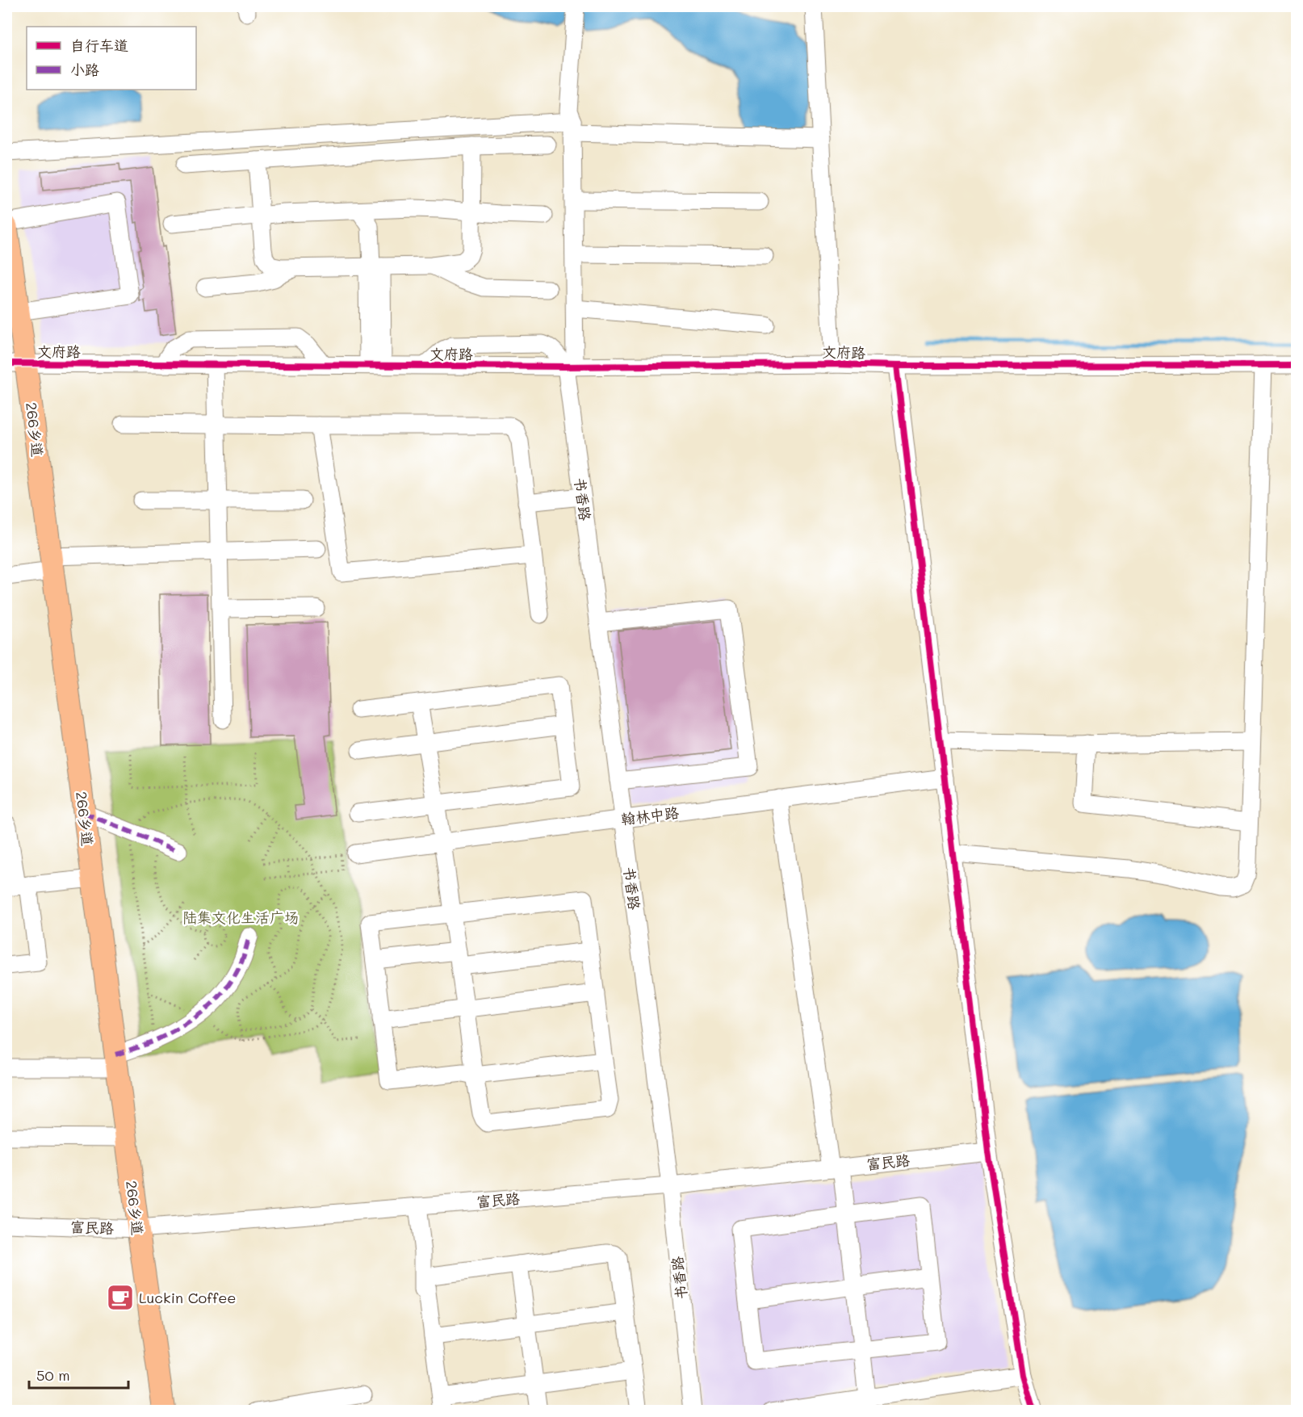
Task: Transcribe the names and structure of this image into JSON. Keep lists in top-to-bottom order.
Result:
{
  "streets": {
    "main road": ["266乡道"],
    "street": [
      "文府路",
      "书香路",
      "翰林中路",
      "富民路"
    ]
  },
  "crossings": [
    ["文府路", "266乡道"],
    ["文府路", "书香路"],
    ["266乡道", "富民路"],
    ["书香路", "翰林中路"],
    ["书香路", "富民路"]
  ],
  "parks": ["陆集文化生活广场"],
  "places": {
    "cafe": ["Luckin Coffee"]
  },
  "legend": ["自行车道", "小路"],
  "scale_bar": "50 m"
}
